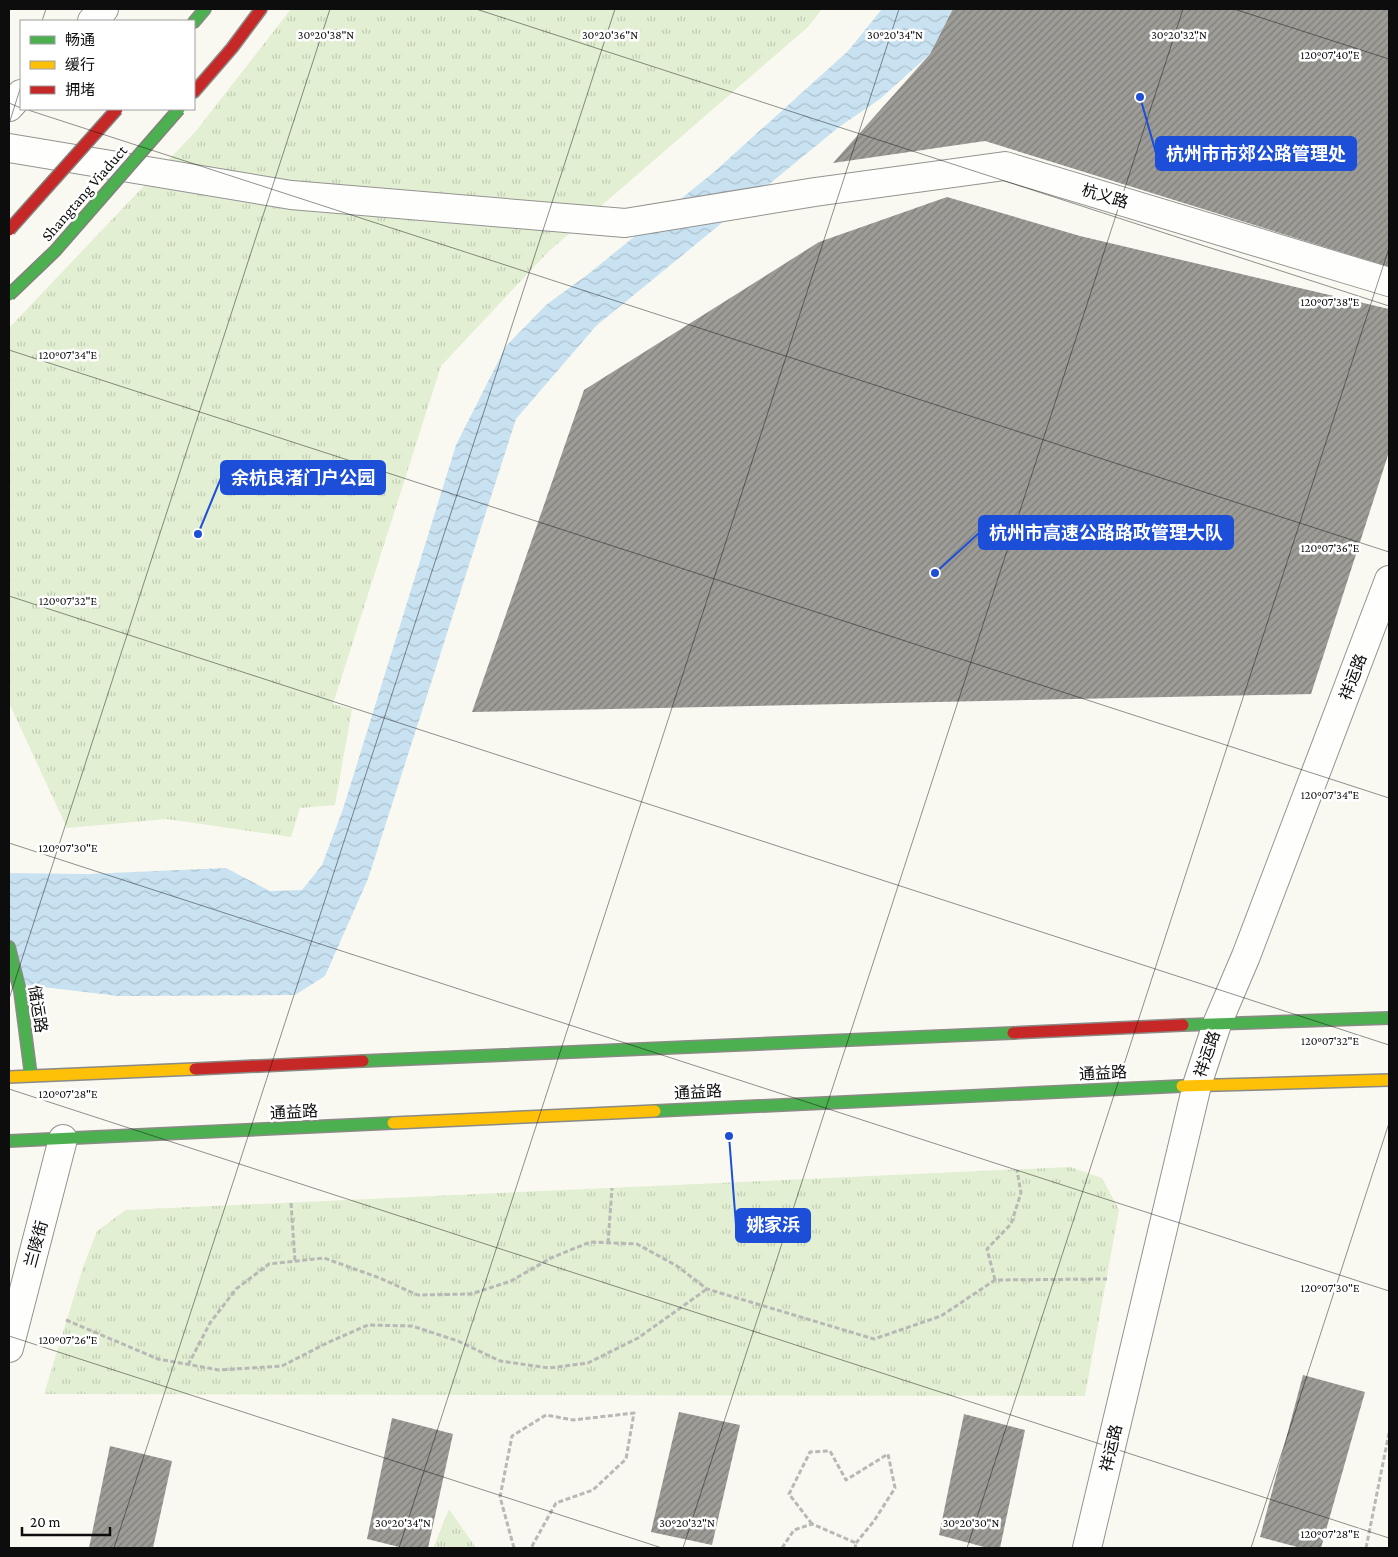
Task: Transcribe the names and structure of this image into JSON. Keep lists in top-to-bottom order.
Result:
{
  "streets": {
    "main road": ["Shangtang Viaduct", "储运路", "通益路"],
    "street": ["杭义路", "祥运路", "兰陵街"]
  },
  "crossings": [
    ["祥运路", "通益路"],
    ["通益路", "兰陵街"]
  ],
  "places": [
    "杭州市市郊公路管理处",
    "余杭良渚门户公园",
    "杭州市高速公路路政管理大队",
    "姚家浜"
  ],
  "legend": ["畅通", "缓行", "拥堵"],
  "scale_bar": "20 m",
  "coordinates": [
    "30°20'38\"N",
    "30°20'36\"N",
    "30°20'34\"N",
    "30°20'32\"N",
    "120°07'40\"E",
    "120°07'38\"E",
    "120°07'34\"E",
    "120°07'36\"E",
    "120°07'32\"E",
    "120°07'30\"E",
    "120°07'28\"E",
    "120°07'26\"E",
    "30°20'30\"N"
  ]
}
